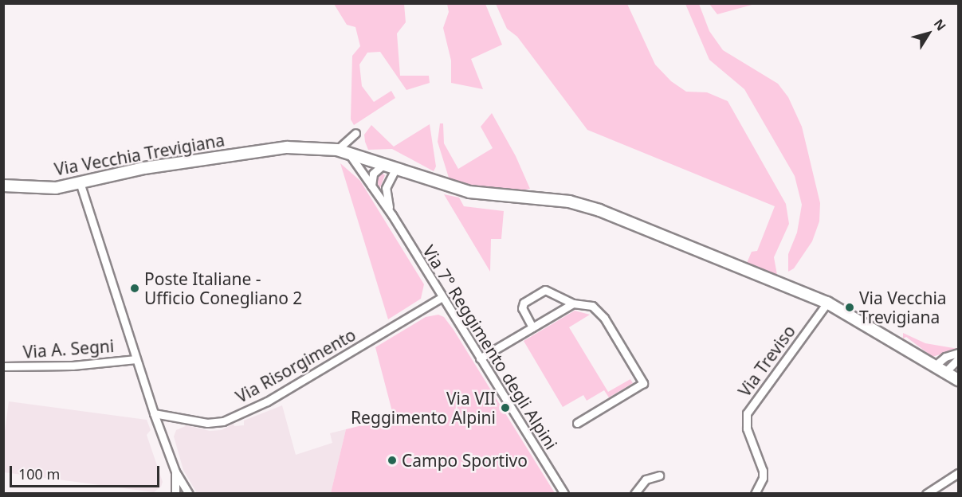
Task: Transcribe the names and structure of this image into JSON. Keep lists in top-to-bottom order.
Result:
{
  "streets": {
    "street": [
      "Via Vecchia Trevigiana",
      "Via 7° Reggimento degli Alpini",
      "Via A. Segni",
      "Via Treviso",
      "Via Risorgimento"
    ]
  },
  "crossings": [
    ["Via Vecchia Trevigiana", "Via 7° Reggimento degli Alpini"],
    ["Via Vecchia Trevigiana", "Via Treviso"],
    ["Via 7° Reggimento degli Alpini", "Via Risorgimento"]
  ],
  "places": [
    "Poste Italiane - Ufficio Conegliano 2",
    "Via Vecchia Trevigiana",
    "Via VII Reggimento Alpini",
    "Campo Sportivo"
  ],
  "scale_bar": "100 m",
  "north": "top right"
}
